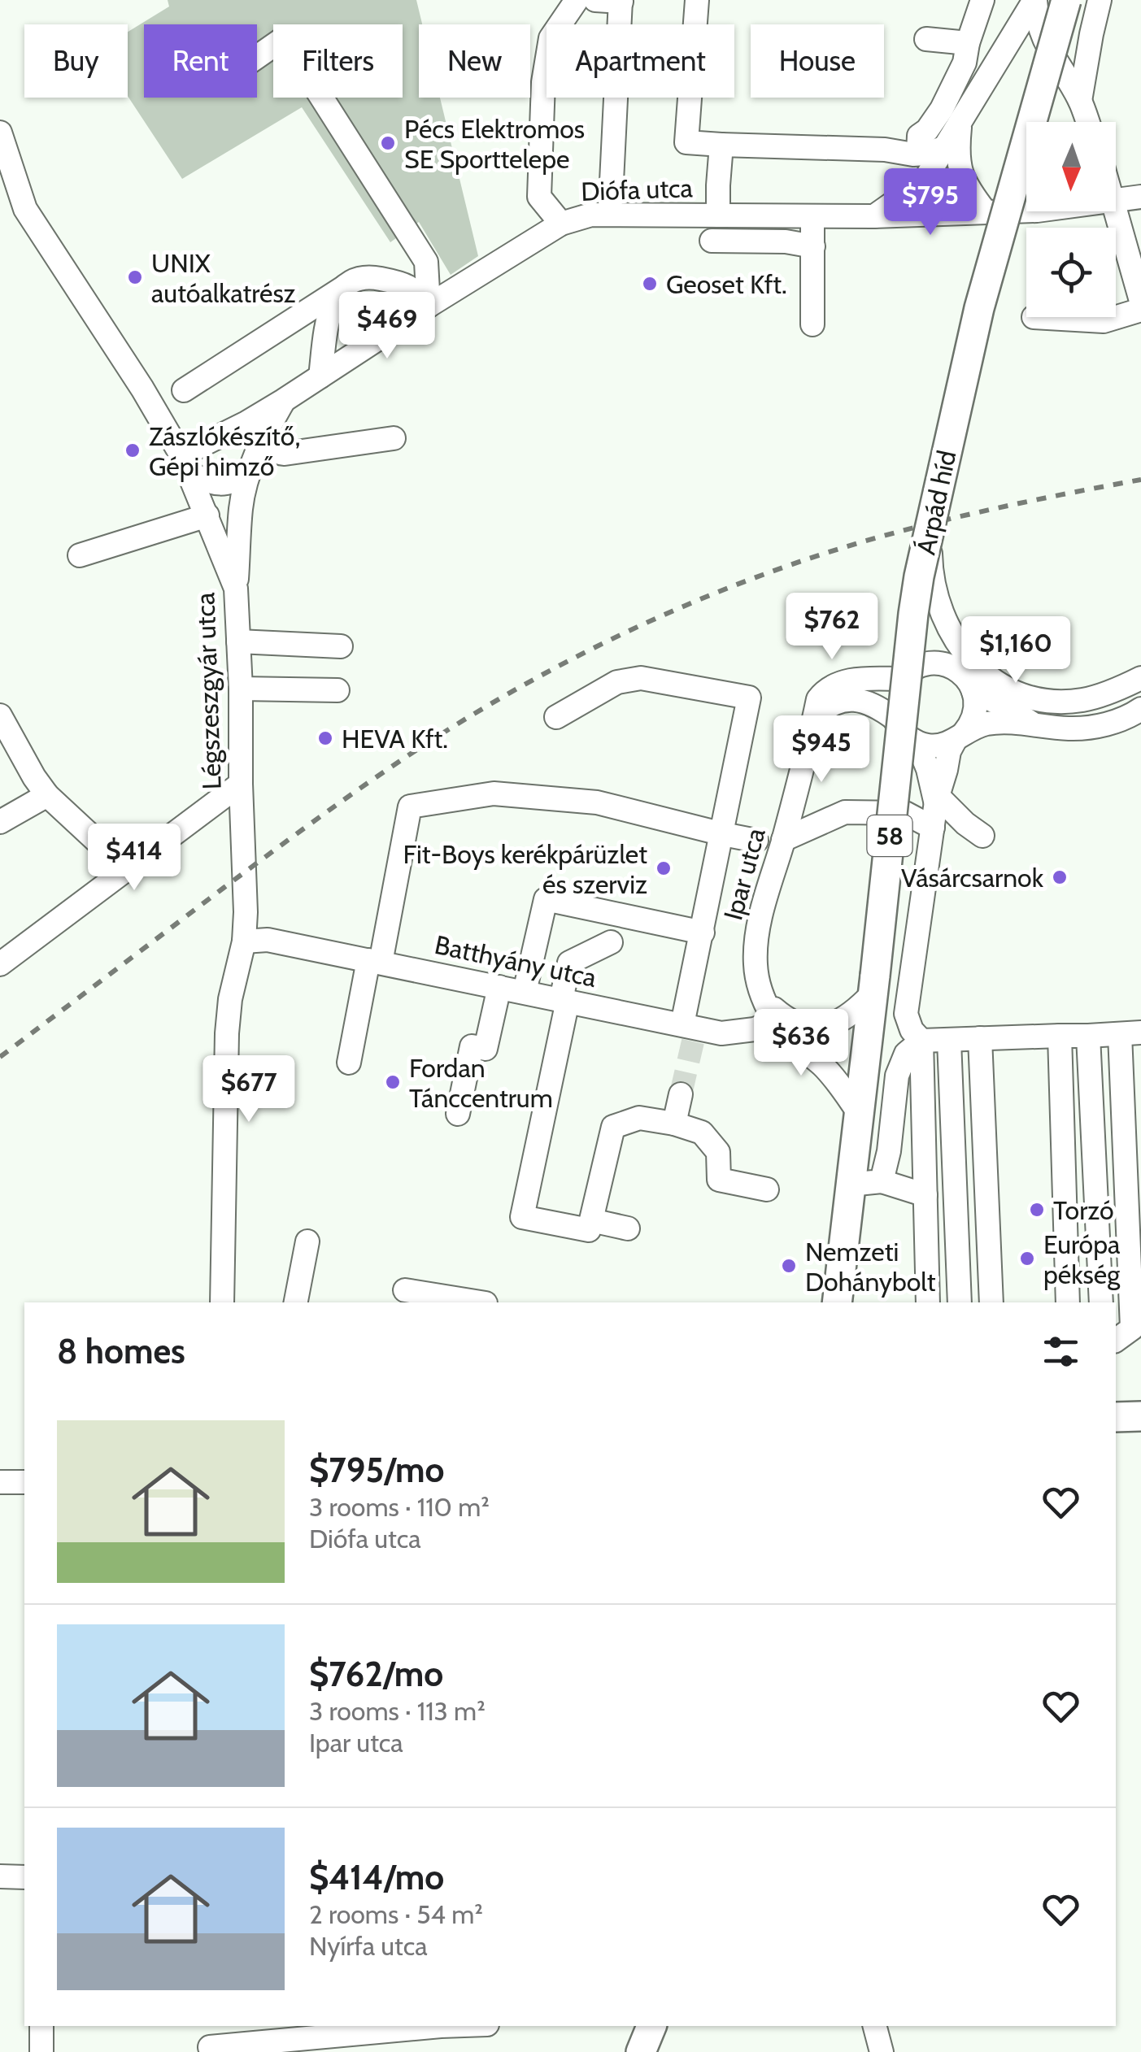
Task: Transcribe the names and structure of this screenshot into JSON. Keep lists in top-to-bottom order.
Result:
{
  "streets": {
    "main road": ["Árpád híd", "58"],
    "street": [
      "Diófa utca",
      "Légszeszgyár utca",
      "Ipar utca",
      "Batthyány utca"
    ]
  },
  "crossings": [
    ["Diófa utca", "Légszeszgyár utca"],
    ["Árpád híd", "58"],
    ["Árpád híd", "Ipar utca"],
    ["Légszeszgyár utca", "Batthyány utca"],
    ["58", "Ipar utca"],
    ["Ipar utca", "Batthyány utca"]
  ],
  "places": [
    "Pécs Elektromos SE Sporttelepe",
    "UNIX autóalkatrész",
    "Geoset Kft.",
    "Zászlókészítő, Gépi himző",
    "HEVA Kft.",
    "Fit-Boys kerékpárüzlet és szerviz",
    "Vásárcsarnok",
    "Fordan Tánccentrum",
    "Torzó",
    "Európa pékség",
    "Nemzeti Dohánybolt"
  ],
  "north": "bottom",
  "page": {
    "chip": [
      "Buy",
      "Rent",
      "Filters",
      "New",
      "Apartment",
      "House"
    ],
    "price": [
      "$795",
      "$469",
      "$762",
      "$1,160",
      "$945",
      "$414",
      "$636",
      "$677"
    ],
    "heading": "8 homes",
    "list": [
      {
        "name": "$795/mo",
        "note": "3 rooms · 110 m² · Diófa utca"
      },
      {
        "name": "$762/mo",
        "note": "3 rooms · 113 m² · Ipar utca"
      },
      {
        "name": "$414/mo",
        "note": "2 rooms · 54 m² · Nyírfa utca"
      }
    ]
  }
}
